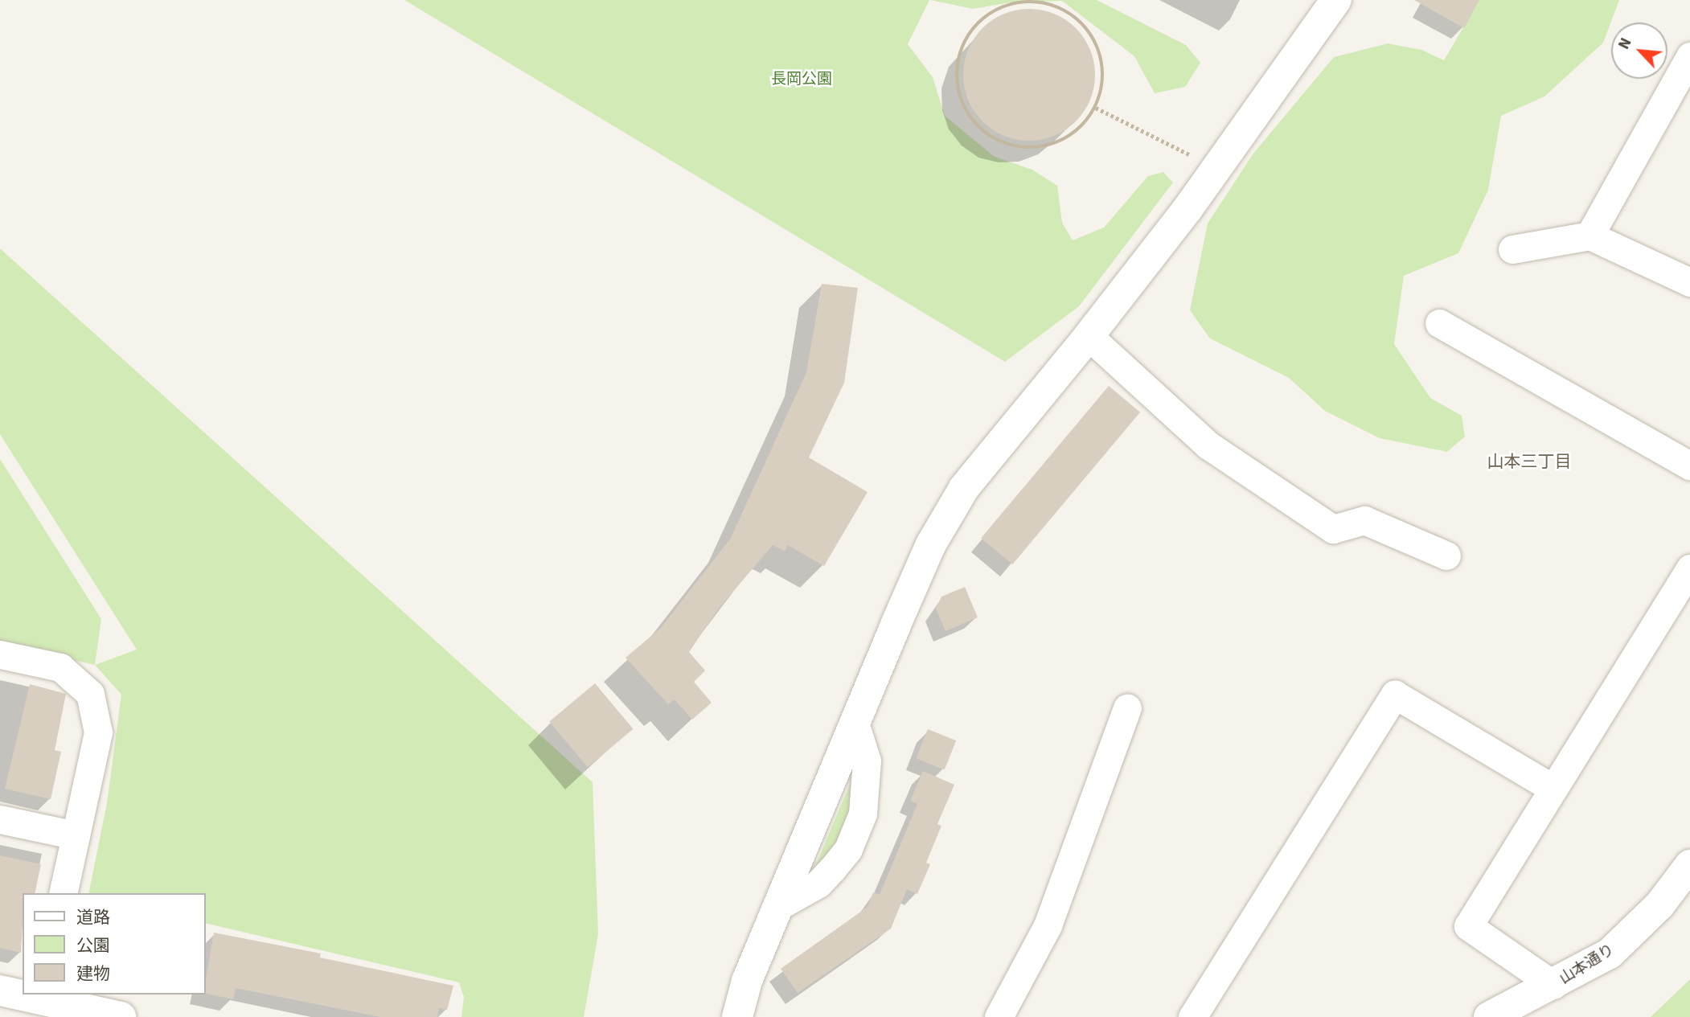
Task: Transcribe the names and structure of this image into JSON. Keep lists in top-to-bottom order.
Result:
{
  "streets": {
    "street": ["山本通り"]
  },
  "districts": ["山本三丁目"],
  "parks": ["長岡公園"],
  "legend": ["道路", "公園", "建物"],
  "north": "top left"
}
